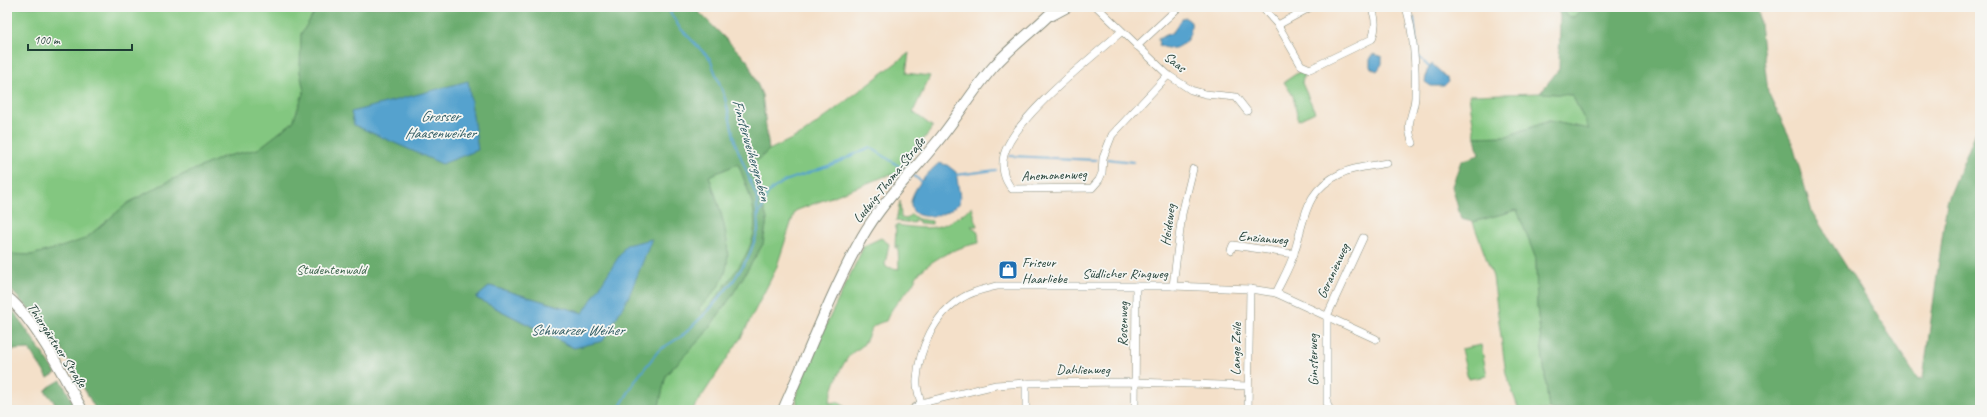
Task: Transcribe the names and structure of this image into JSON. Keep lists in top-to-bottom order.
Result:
{
  "streets": {
    "street": [
      "Saas",
      "Anemonenweg",
      "Ludwig-Thoma-Straße",
      "Heideweg",
      "Enzianweg",
      "Geranienweg",
      "Südlicher Ringweg",
      "Rosenweg",
      "Thiergärtner Straße",
      "Lange Zeile",
      "Ginsterweg",
      "Dahlienweg"
    ]
  },
  "crossings": [
    ["Saas", "Anemonenweg"],
    ["Heideweg", "Südlicher Ringweg"],
    ["Geranienweg", "Südlicher Ringweg"],
    ["Geranienweg", "Ginsterweg"],
    ["Südlicher Ringweg", "Rosenweg"],
    ["Südlicher Ringweg", "Lange Zeile"],
    ["Südlicher Ringweg", "Ginsterweg"],
    ["Südlicher Ringweg", "Dahlienweg"],
    ["Rosenweg", "Dahlienweg"],
    ["Lange Zeile", "Dahlienweg"]
  ],
  "water": ["Grosser Haasenweiher", "Finsterweihergraben", "Schwarzer Weiher"],
  "parks": ["Studentenwald"],
  "places": {
    "shop": ["Friseur Haarliebe"]
  },
  "scale_bar": "100 m"
}
